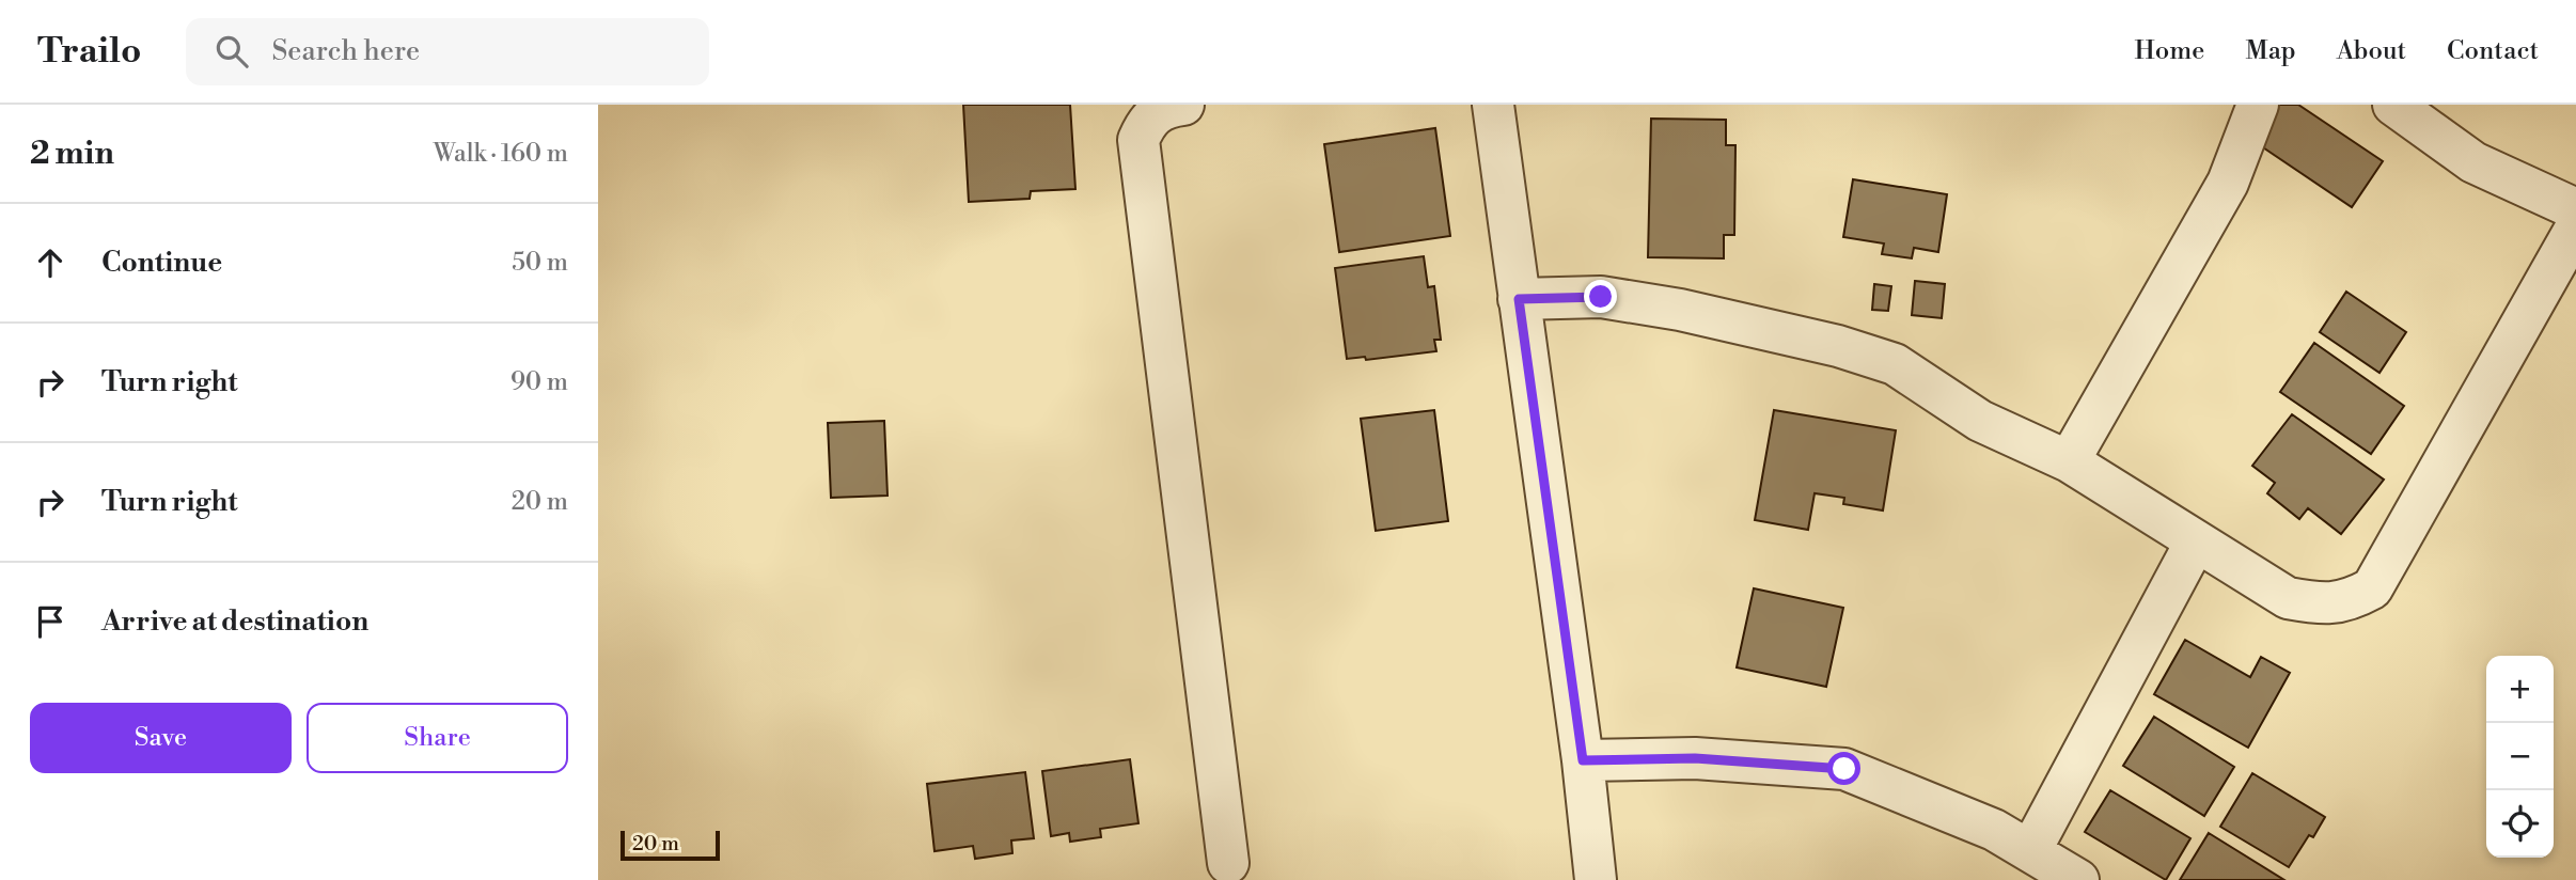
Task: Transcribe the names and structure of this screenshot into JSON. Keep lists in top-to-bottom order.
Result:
{
  "scale_bar": "20 m",
  "page": {
    "header": "Trailo",
    "search": "Search here",
    "nav": [
      "Home",
      "Map",
      "About",
      "Contact"
    ],
    "heading": ["2 min", "Walk · 160 m"],
    "list": [
      ["Continue", "50 m"],
      ["Turn right", "90 m"],
      ["Turn right", "20 m"],
      "Arrive at destination"
    ],
    "map_buttons": ["+", "−"],
    "buttons": ["Save", "Share"],
    "scale": "20 m"
  }
}
